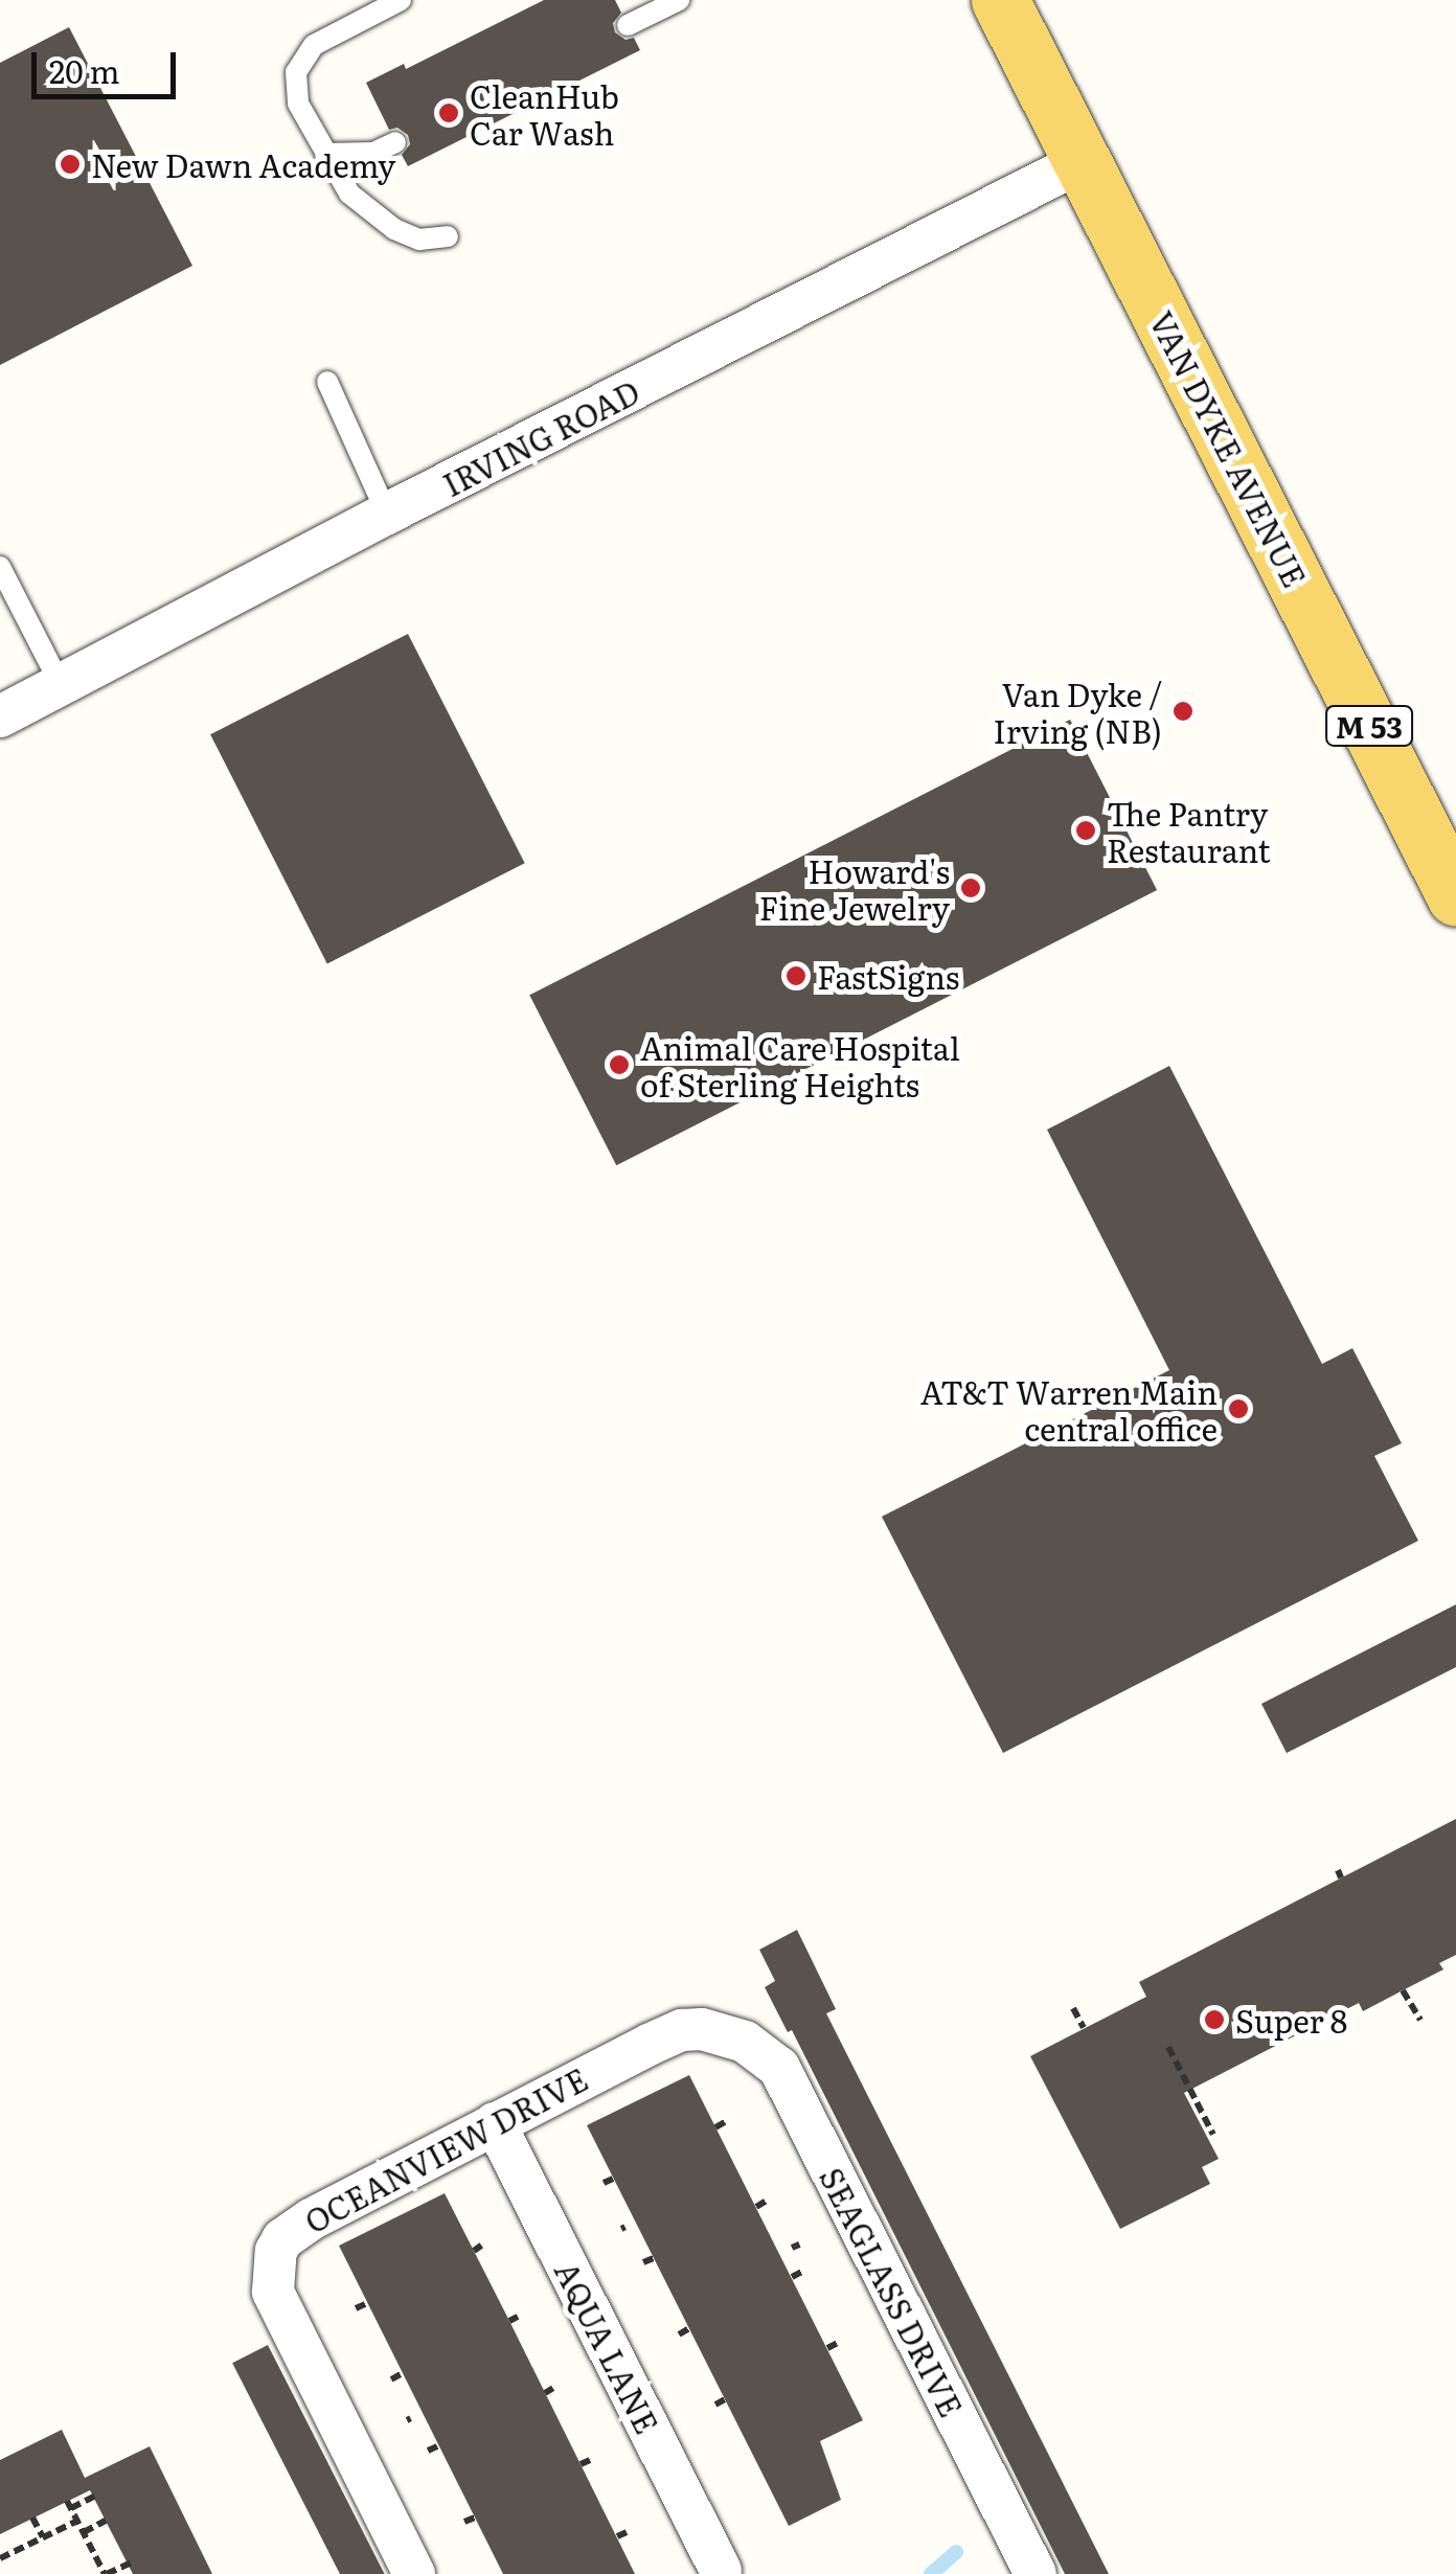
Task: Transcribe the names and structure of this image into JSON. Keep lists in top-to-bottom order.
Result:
{
  "streets": {
    "main road": ["VAN DYKE AVENUE", "M 53"],
    "street": [
      "IRVING ROAD",
      "OCEANVIEW DRIVE",
      "SEAGLASS DRIVE",
      "AQUA LANE"
    ]
  },
  "crossings": [
    ["IRVING ROAD", "VAN DYKE AVENUE"],
    ["OCEANVIEW DRIVE", "SEAGLASS DRIVE"],
    ["OCEANVIEW DRIVE", "AQUA LANE"]
  ],
  "places": [
    "CleanHub Car Wash",
    "New Dawn Academy",
    "Van Dyke / Irving (NB)",
    "The Pantry Restaurant",
    "Howard's Fine Jewelry",
    "FastSigns",
    "Animal Care Hospital of Sterling Heights",
    "AT&T Warren Main central office",
    "Super 8"
  ],
  "scale_bar": "20 m"
}
